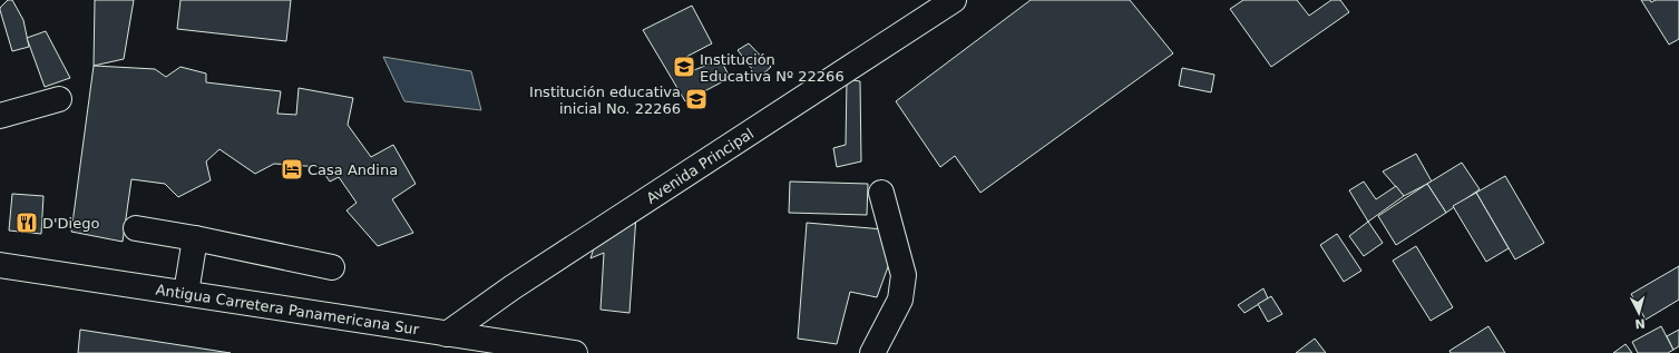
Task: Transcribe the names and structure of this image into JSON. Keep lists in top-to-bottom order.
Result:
{
  "streets": {
    "main road": ["Avenida Principal", "Antigua Carretera Panamericana Sur"]
  },
  "crossings": [
    ["Avenida Principal", "Antigua Carretera Panamericana Sur"]
  ],
  "places": {
    "school or university": ["Institución Educativa Nº 22266", "Institución educativa inicial No. 22266"],
    "hotel": ["Casa Andina"],
    "restaurant": ["D'Diego"]
  },
  "north": "bottom"
}
